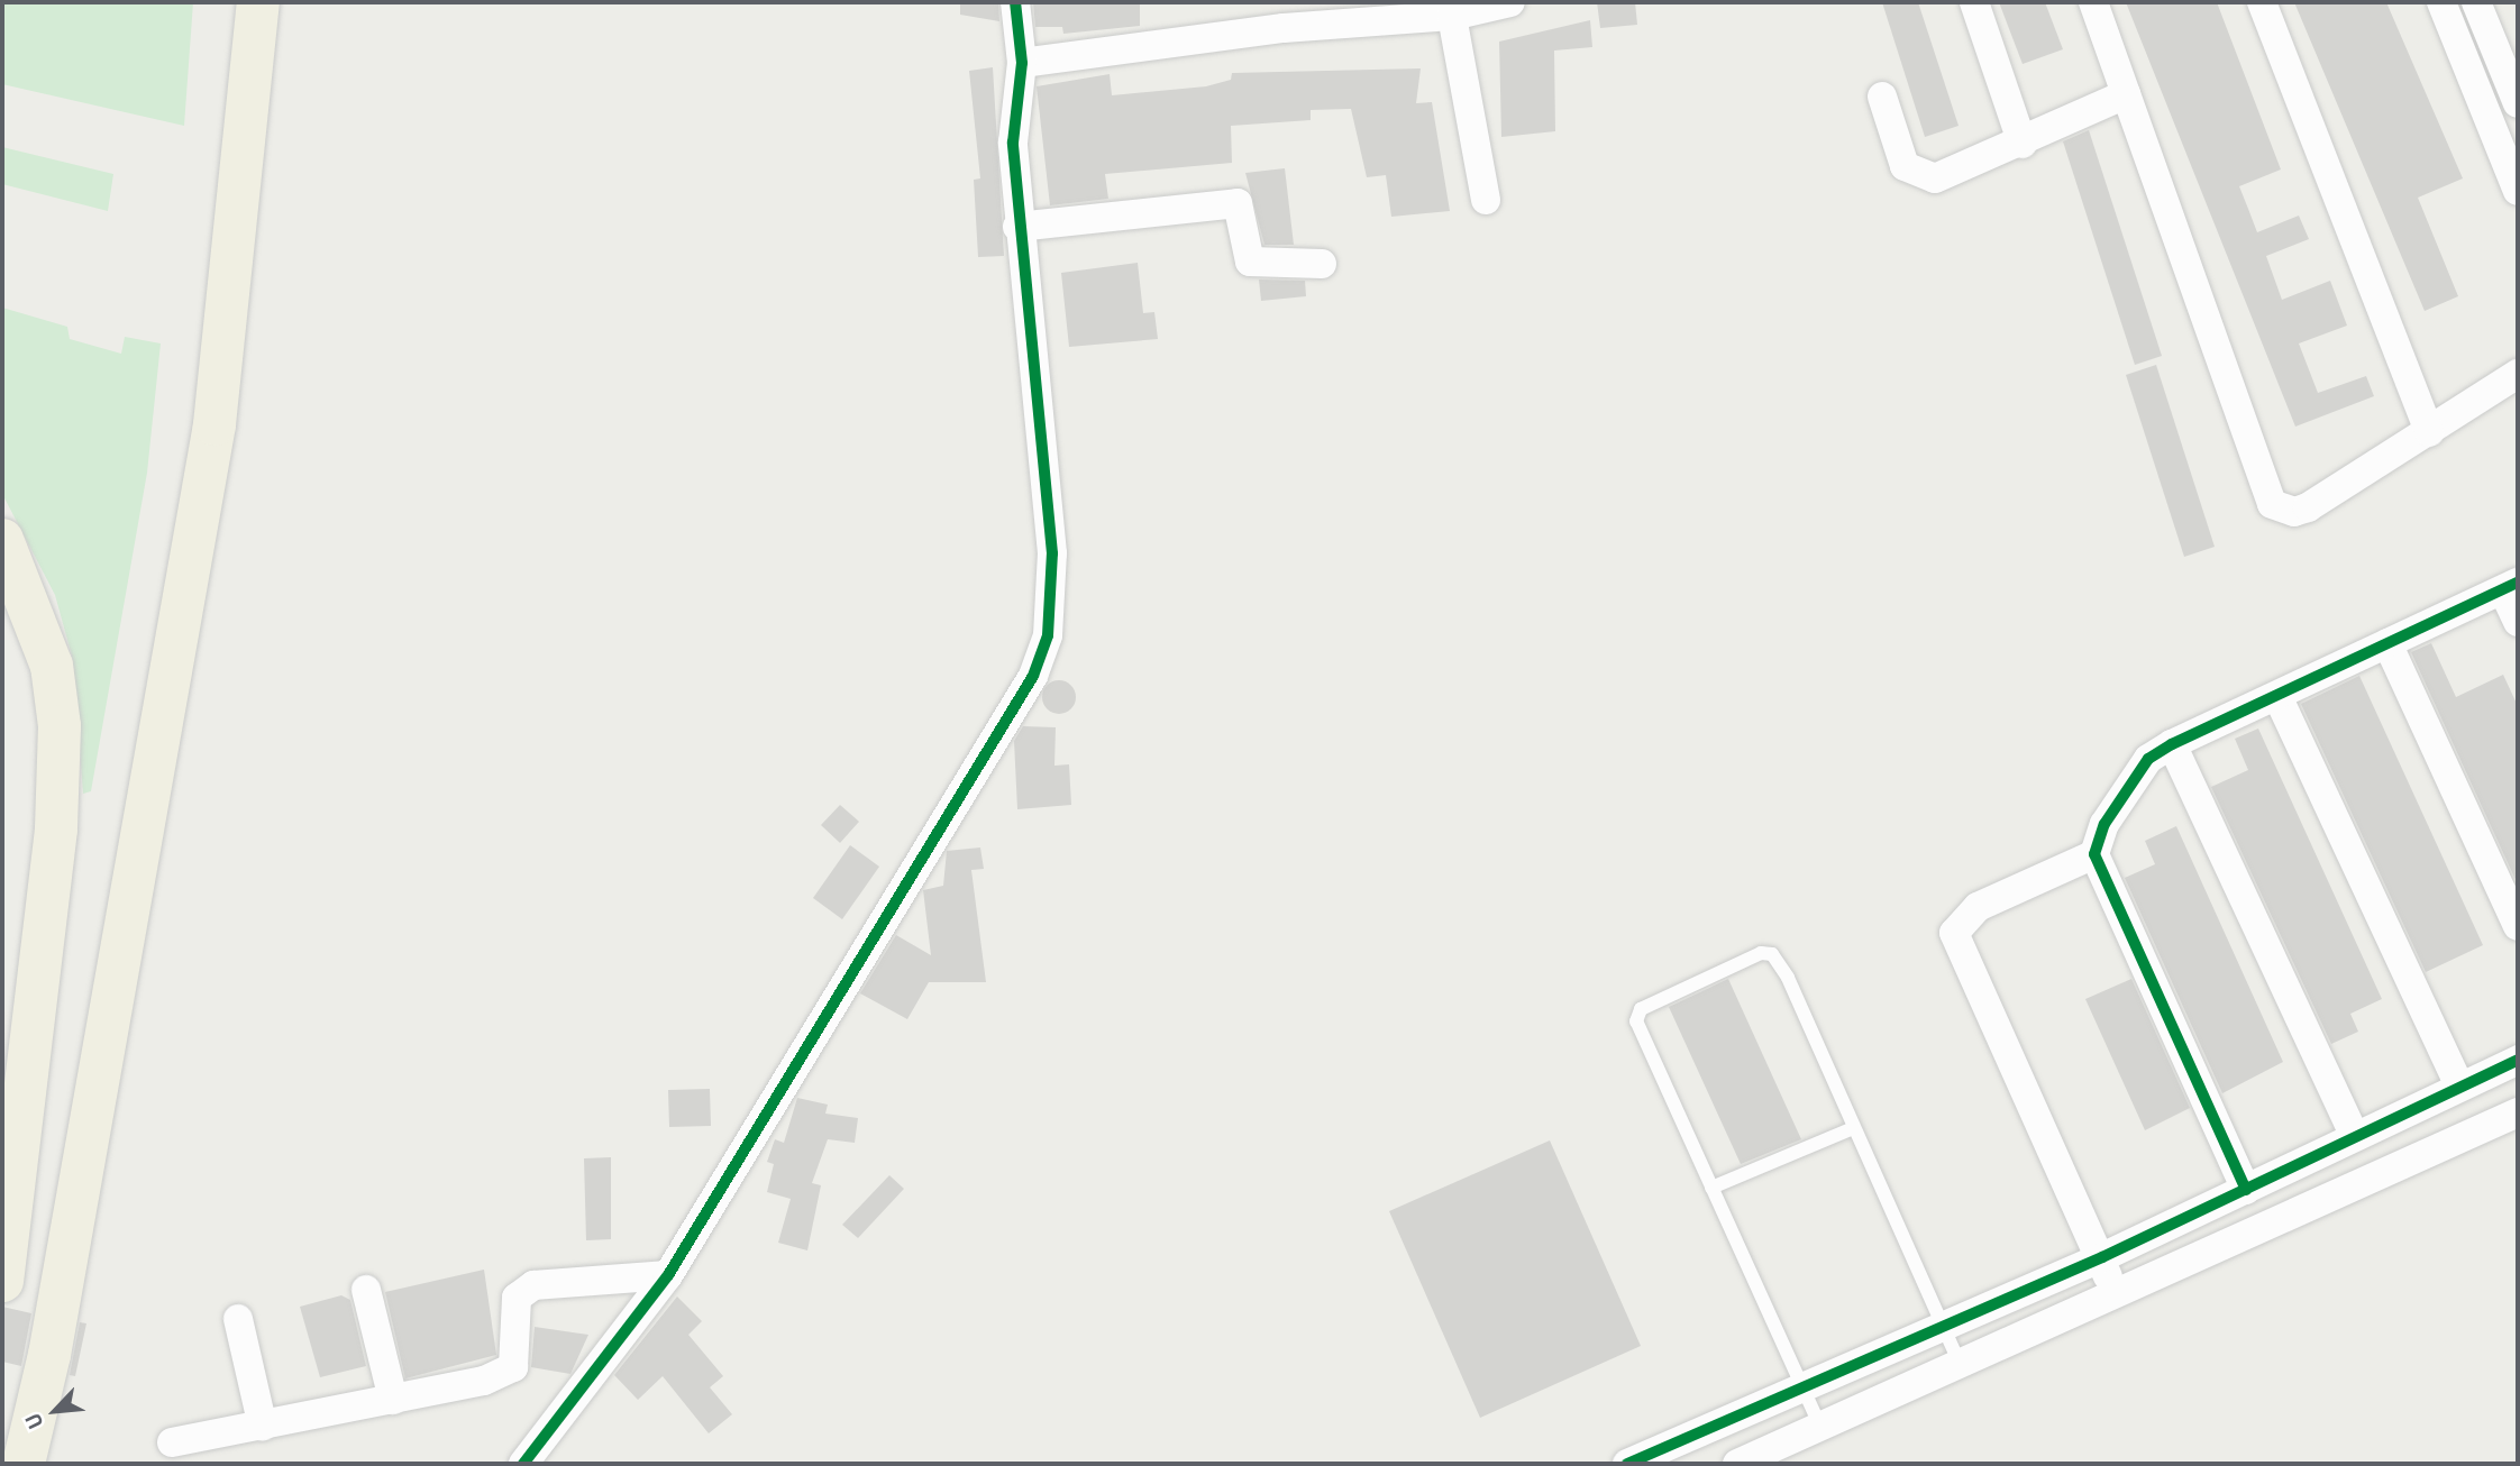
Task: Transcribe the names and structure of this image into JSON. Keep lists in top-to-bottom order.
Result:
{
  "north": "bottom left"
}
